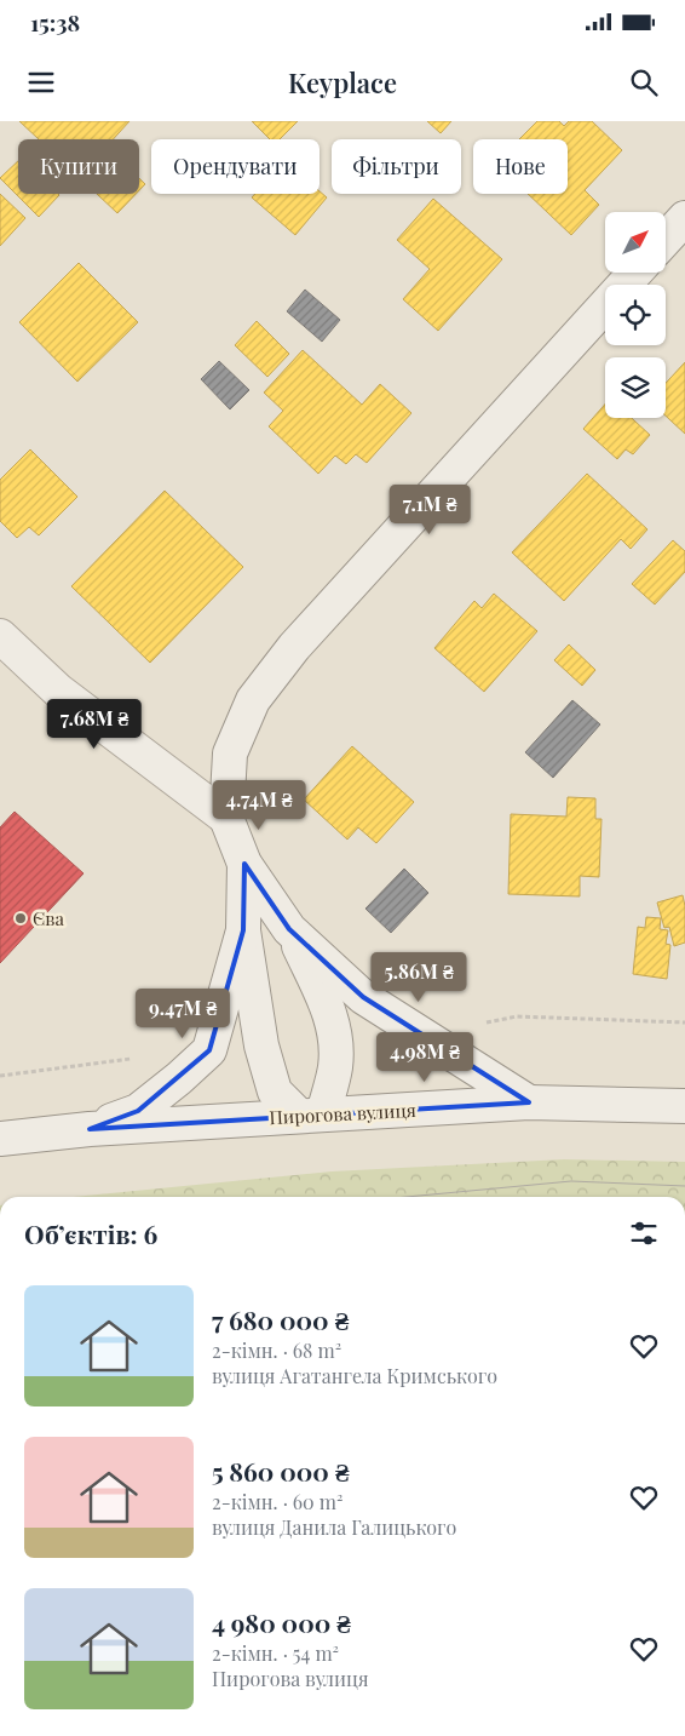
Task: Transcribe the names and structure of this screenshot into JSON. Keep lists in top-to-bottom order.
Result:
{
  "streets": {
    "main road": ["Пирогова вулиця"]
  },
  "places": ["Єва"],
  "north": "top right",
  "page": {
    "status": "15:38",
    "header": "Keyplace",
    "chip": [
      "Купити",
      "Орендувати",
      "Фільтри",
      "Нове"
    ],
    "price": [
      "7.1M ₴",
      "7.68M ₴",
      "4.74M ₴",
      "5.86M ₴",
      "9.47M ₴",
      "4.98M ₴"
    ],
    "heading": "Об’єктів: 6",
    "list": [
      {
        "name": "7 680 000 ₴",
        "note": "2-кімн. · 68 m² · вулиця Агатангела Кримського"
      },
      {
        "name": "5 860 000 ₴",
        "note": "2-кімн. · 60 m² · вулиця Данила Галицького"
      },
      {
        "name": "4 980 000 ₴",
        "note": "2-кімн. · 54 m² · Пирогова вулиця"
      }
    ]
  }
}
